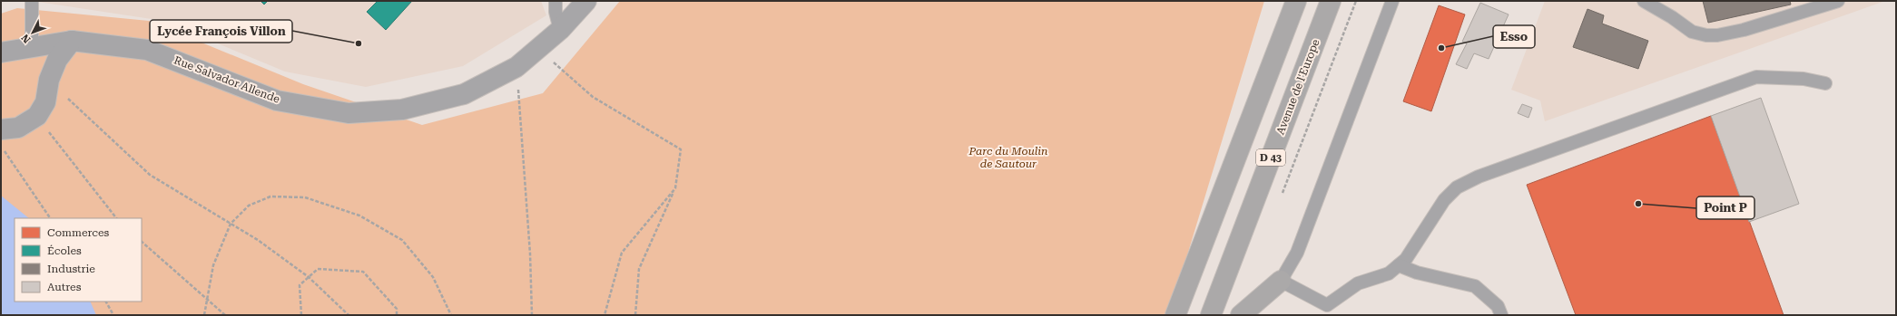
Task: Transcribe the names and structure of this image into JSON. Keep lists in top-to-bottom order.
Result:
{
  "streets": {
    "main road": ["Avenue de l'Europe", "D 43"],
    "street": ["Rue Salvador Allende"]
  },
  "parks": ["Parc du Moulin de Sautour"],
  "places": ["Lycée François Villon", "Esso", "Point P"],
  "legend": [
    "Commerces",
    "Écoles",
    "Industrie",
    "Autres"
  ],
  "north": "bottom left"
}
